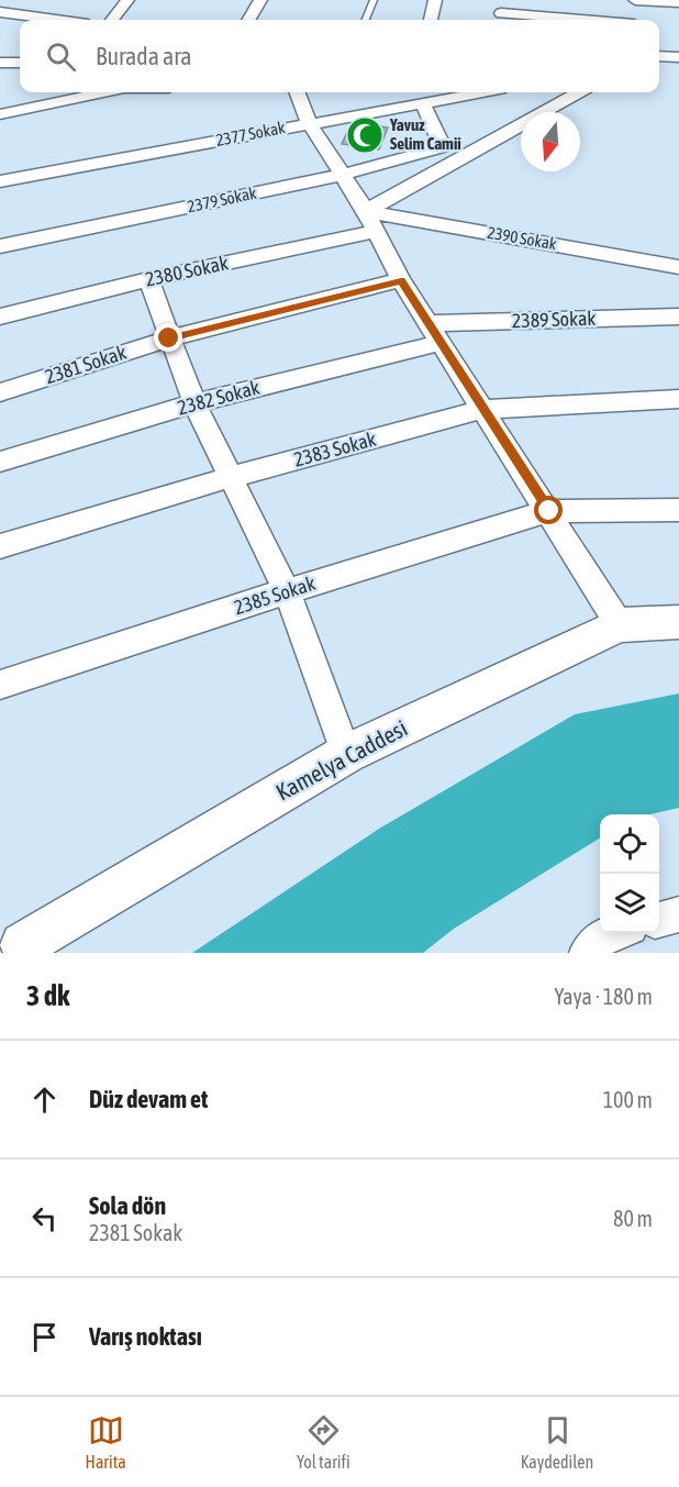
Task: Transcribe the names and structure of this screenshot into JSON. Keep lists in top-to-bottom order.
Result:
{
  "streets": {
    "street": [
      "2377 Sokak",
      "2379 Sokak",
      "2390 Sokak",
      "2380 Sokak",
      "2389 Sokak",
      "2381 Sokak",
      "2382 Sokak",
      "2383 Sokak",
      "2385 Sokak",
      "Kamelya Caddesi"
    ]
  },
  "crossings": [
    ["2377 Sokak", "2379 Sokak"],
    ["2389 Sokak", "2382 Sokak"]
  ],
  "places": {
    "mosque": ["Yavuz Selim Camii"]
  },
  "north": "bottom",
  "page": {
    "search": "Burada ara",
    "heading": ["3 dk", "Yaya · 180 m"],
    "list": [
      ["Düz devam et", "100 m"],
      ["Sola dön", "2381 Sokak", "80 m"],
      "Varış noktası"
    ],
    "nav": ["Harita", "Yol tarifi", "Kaydedilen"]
  }
}
